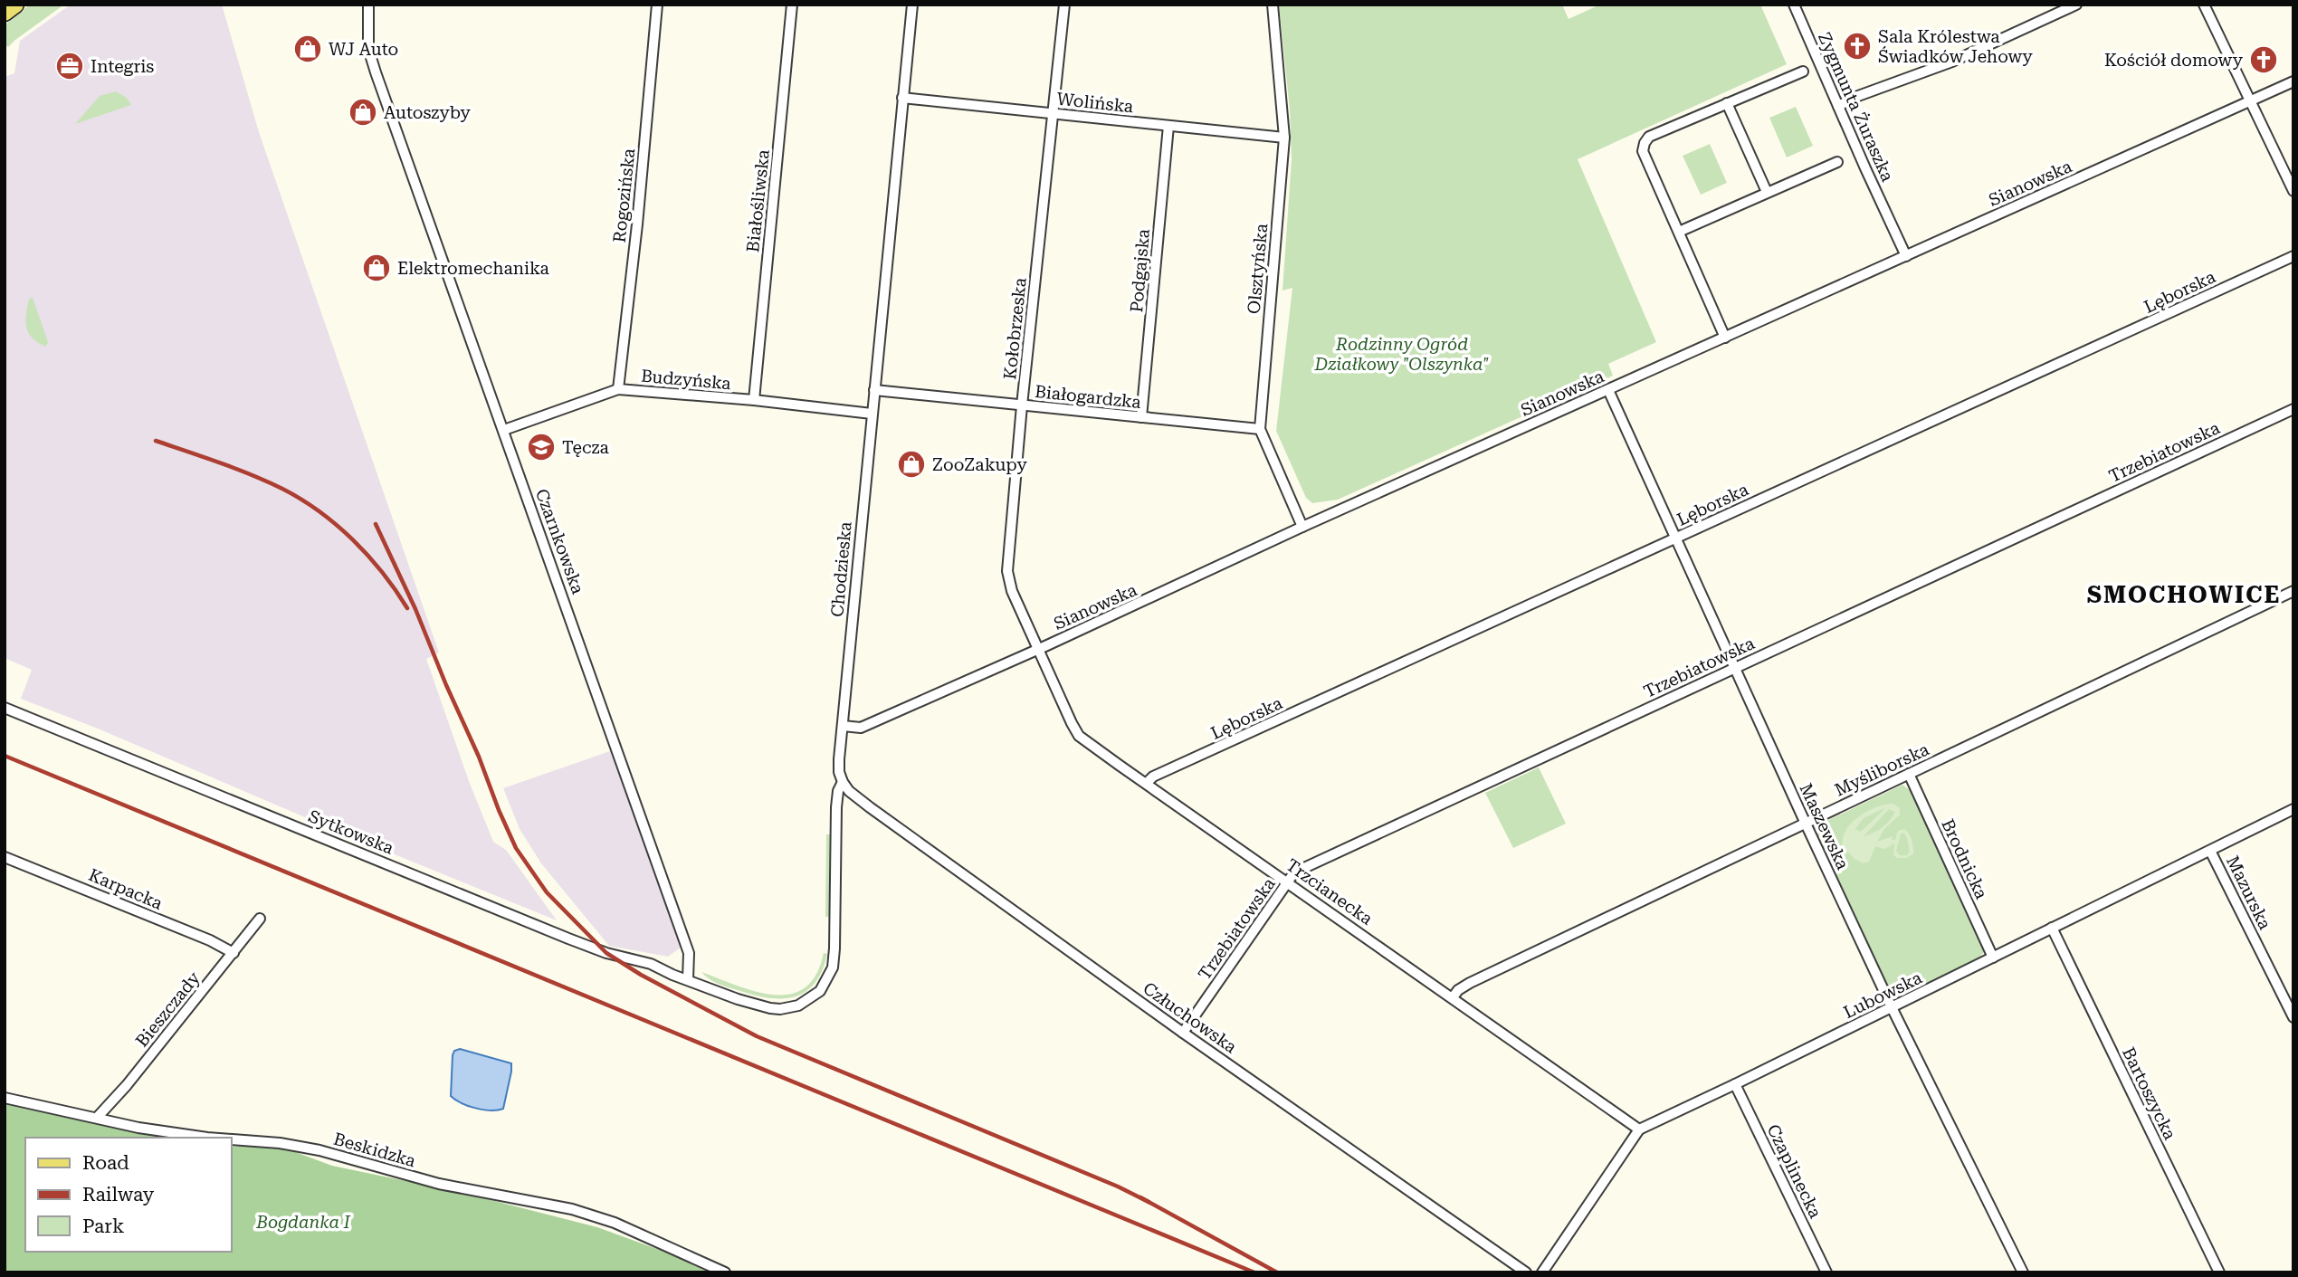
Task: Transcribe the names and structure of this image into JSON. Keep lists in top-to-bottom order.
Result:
{
  "streets": {
    "street": [
      "Wolińska",
      "Zygmunta Żuraszka",
      "Sianowska",
      "Rogozińska",
      "Białośliwska",
      "Olsztyńska",
      "Podgajska",
      "Lęborska",
      "Kołobrzeska",
      "Budzyńska",
      "Białogardzka",
      "Trzebiatowska",
      "Czarnkowska",
      "Chodzieska",
      "Myśliborska",
      "Maszewska",
      "Sytkowska",
      "Brodnicka",
      "Karpacka",
      "Trzcianecka",
      "Mazurska",
      "Lubowska",
      "Bieszczady",
      "Człuchowska",
      "Bartoszycka",
      "Beskidzka",
      "Czaplinecka"
    ]
  },
  "crossings": [
    ["Wolińska", "Olsztyńska"],
    ["Wolińska", "Podgajska"],
    ["Wolińska", "Kołobrzeska"],
    ["Wolińska", "Chodzieska"],
    ["Zygmunta Żuraszka", "Sianowska"],
    ["Sianowska", "Olsztyńska"],
    ["Sianowska", "Kołobrzeska"],
    ["Sianowska", "Chodzieska"],
    ["Sianowska", "Maszewska"],
    ["Sianowska", "Trzcianecka"],
    ["Rogozińska", "Budzyńska"],
    ["Białośliwska", "Budzyńska"],
    ["Olsztyńska", "Białogardzka"],
    ["Podgajska", "Białogardzka"],
    ["Lęborska", "Maszewska"],
    ["Lęborska", "Trzcianecka"],
    ["Kołobrzeska", "Białogardzka"],
    ["Kołobrzeska", "Trzcianecka"],
    ["Budzyńska", "Czarnkowska"],
    ["Budzyńska", "Chodzieska"],
    ["Białogardzka", "Chodzieska"],
    ["Trzebiatowska", "Maszewska"],
    ["Trzebiatowska", "Trzcianecka"],
    ["Trzebiatowska", "Człuchowska"],
    ["Czarnkowska", "Chodzieska"],
    ["Czarnkowska", "Sytkowska"],
    ["Chodzieska", "Sytkowska"],
    ["Chodzieska", "Człuchowska"],
    ["Myśliborska", "Maszewska"],
    ["Myśliborska", "Brodnicka"],
    ["Myśliborska", "Trzcianecka"],
    ["Maszewska", "Lubowska"],
    ["Brodnicka", "Lubowska"],
    ["Karpacka", "Bieszczady"],
    ["Trzcianecka", "Lubowska"],
    ["Mazurska", "Lubowska"],
    ["Lubowska", "Bartoszycka"],
    ["Lubowska", "Czaplinecka"],
    ["Bieszczady", "Beskidzka"]
  ],
  "districts": ["SMOCHOWICE"],
  "parks": ["Rodzinny Ogród Działkowy \"Olszynka\"", "Bogdanka I"],
  "places": {
    "church": ["Sala Królestwa Świadków Jehowy", "Kościół domowy"],
    "shop": [
      "WJ Auto",
      "Autoszyby",
      "Elektromechanika",
      "ZooZakupy"
    ],
    "office": ["Integris"],
    "school or university": ["Tęcza"]
  },
  "legend": ["Road", "Railway", "Park"]
}
